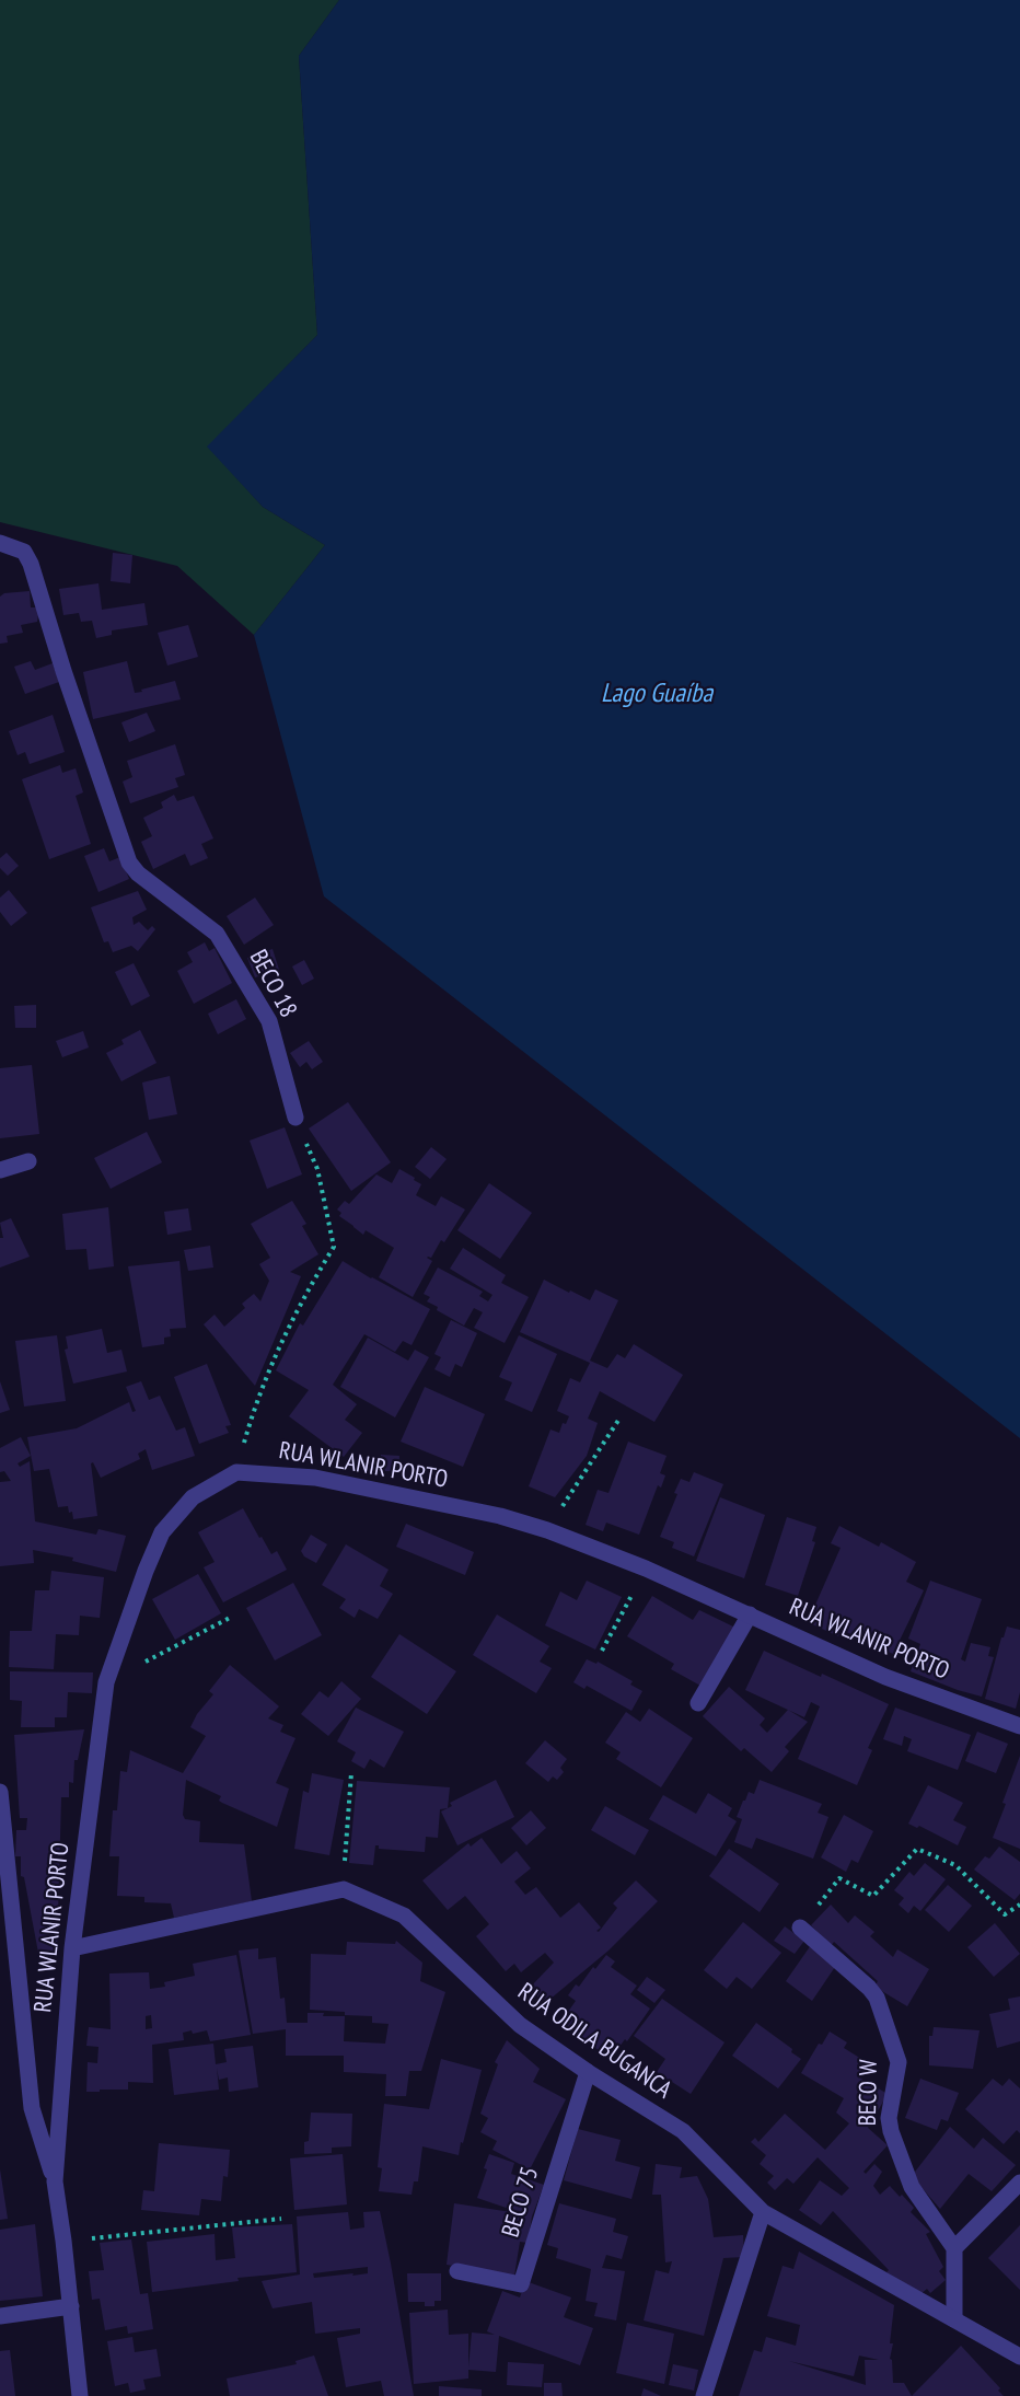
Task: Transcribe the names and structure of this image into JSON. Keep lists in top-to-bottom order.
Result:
{
  "streets": {
    "street": [
      "BECO 18",
      "RUA WLANIR PORTO",
      "RUA ODILA BUGANCA",
      "BECO W",
      "BECO 75"
    ]
  },
  "crossings": [
    ["RUA ODILA BUGANCA", "BECO 75"]
  ],
  "water": ["Lago Guaíba"]
}
